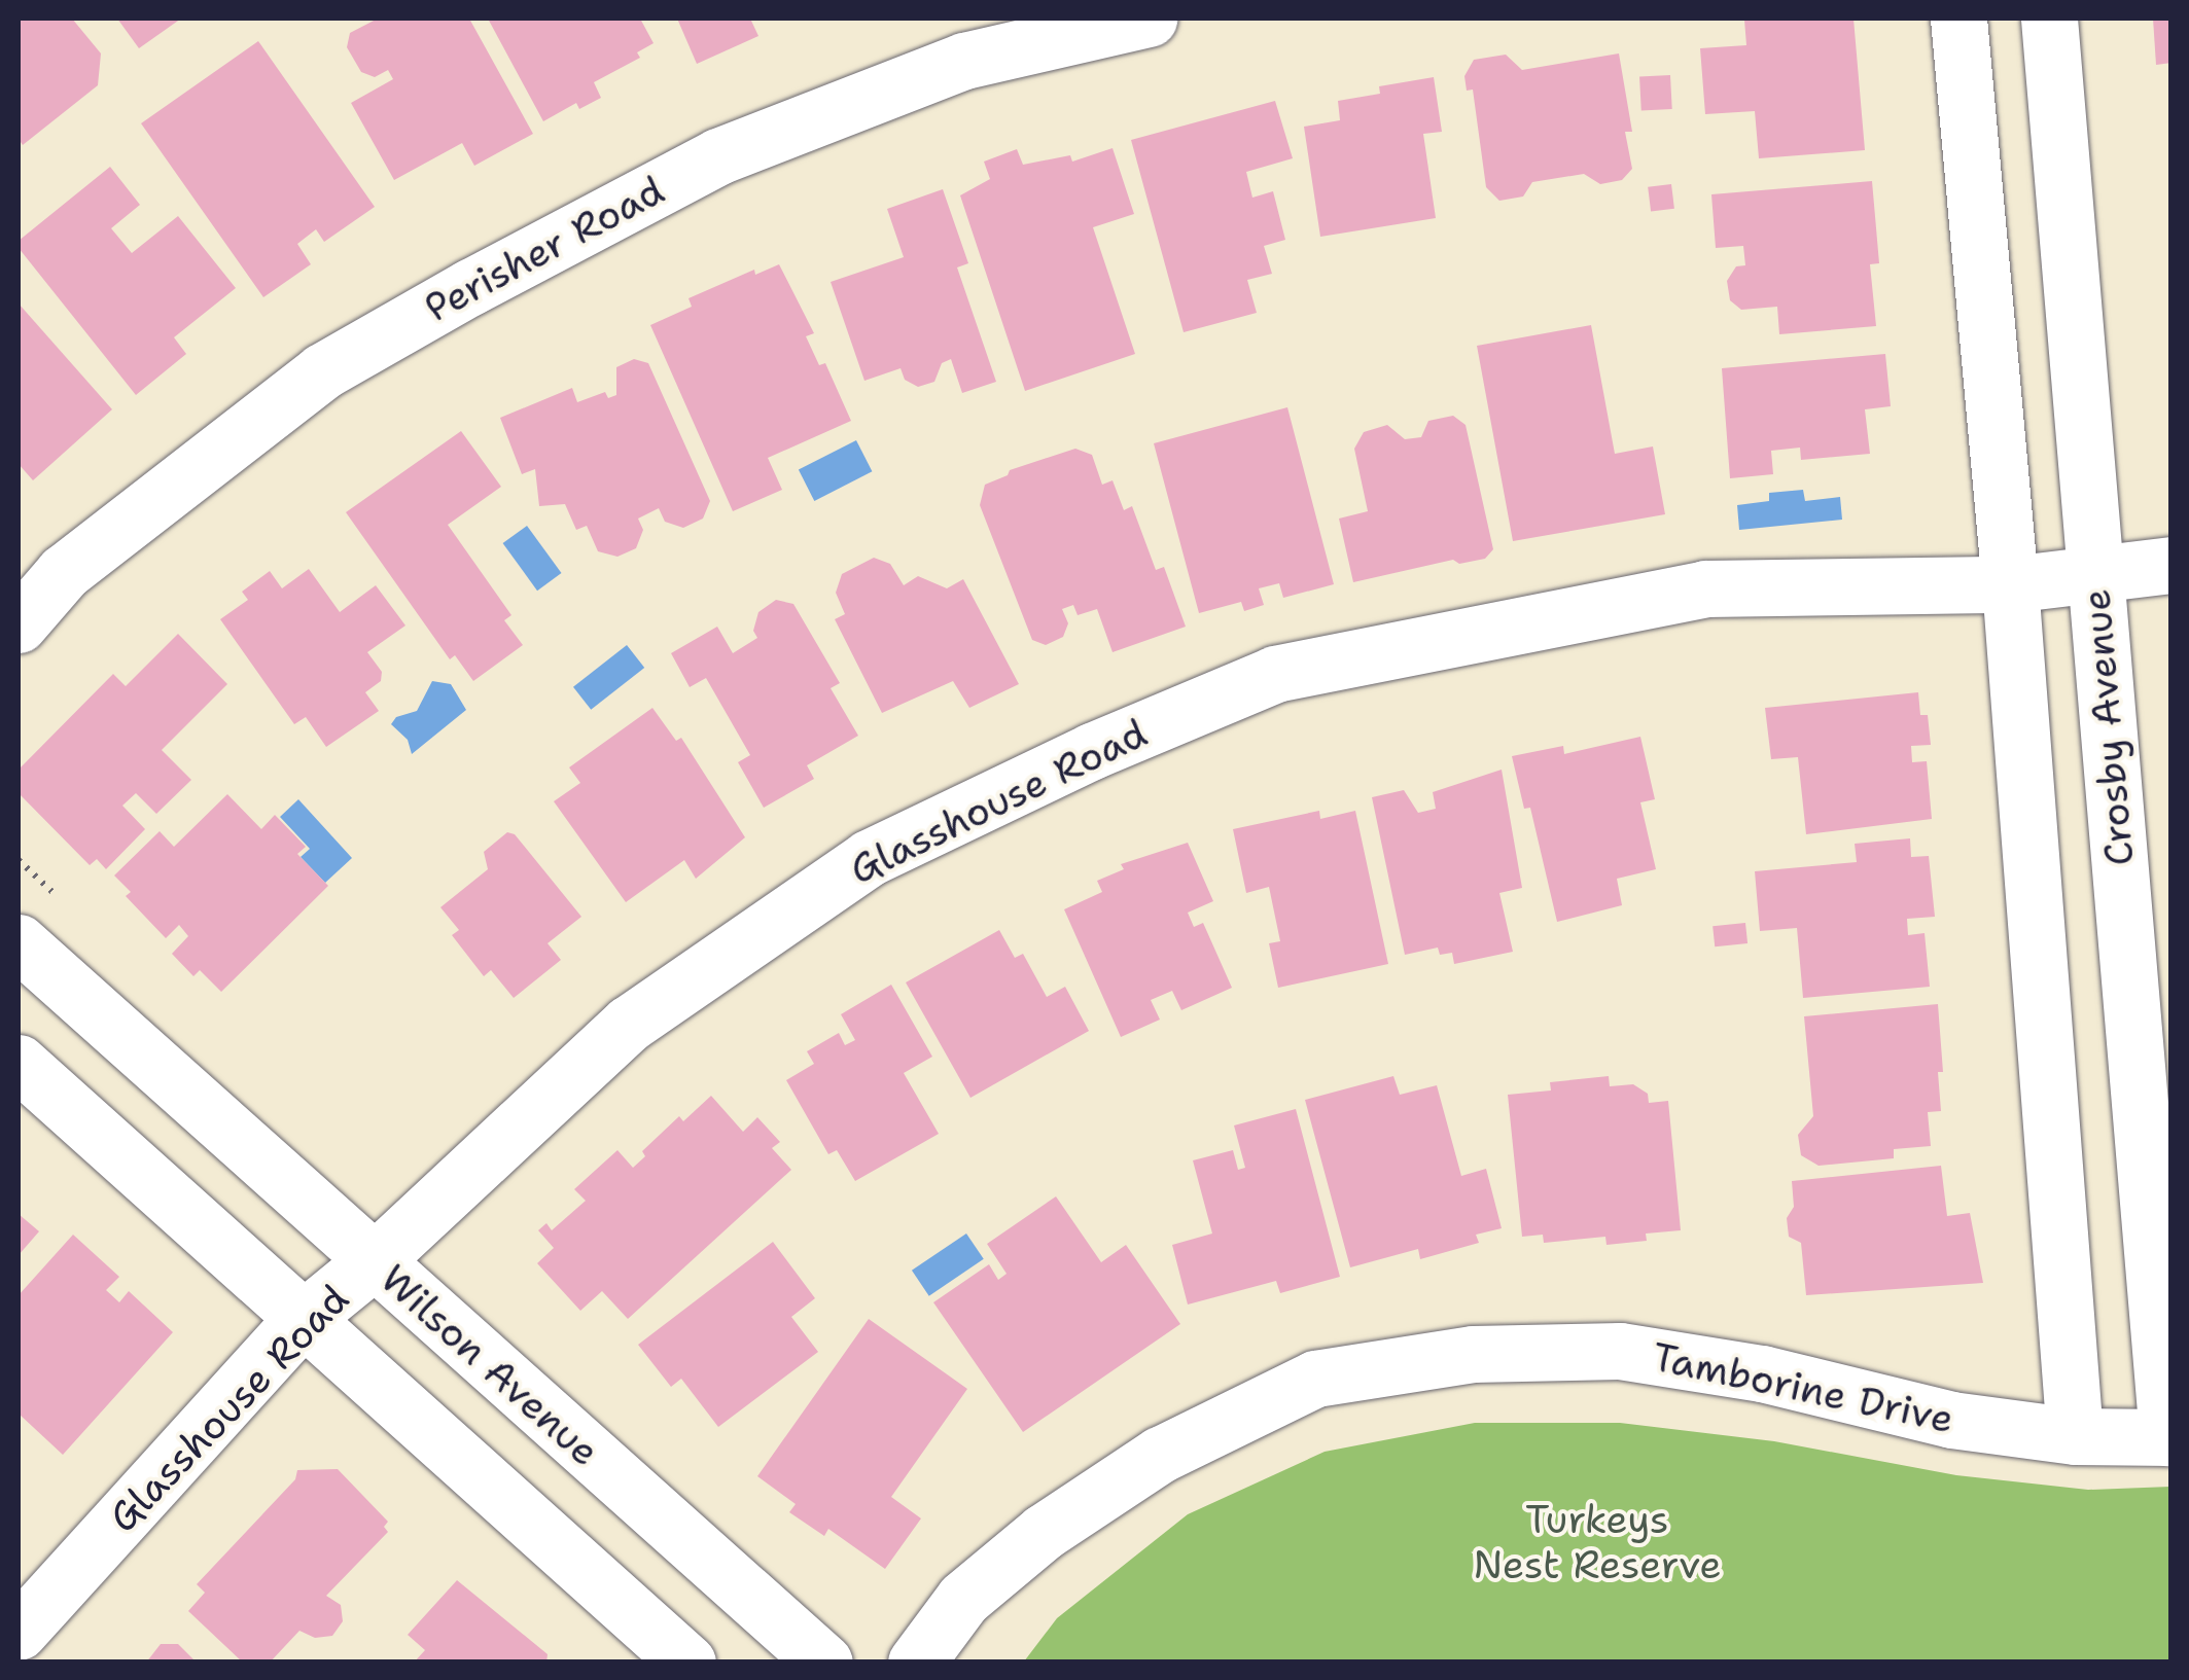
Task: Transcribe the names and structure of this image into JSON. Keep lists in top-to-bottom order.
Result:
{
  "streets": {
    "street": [
      "Perisher Road",
      "Crosby Avenue",
      "Glasshouse Road",
      "Wilson Avenue",
      "Tamborine Drive"
    ]
  },
  "crossings": [
    ["Crosby Avenue", "Glasshouse Road"],
    ["Crosby Avenue", "Tamborine Drive"],
    ["Glasshouse Road", "Wilson Avenue"]
  ],
  "parks": ["Turkeys Nest Reserve"]
}
